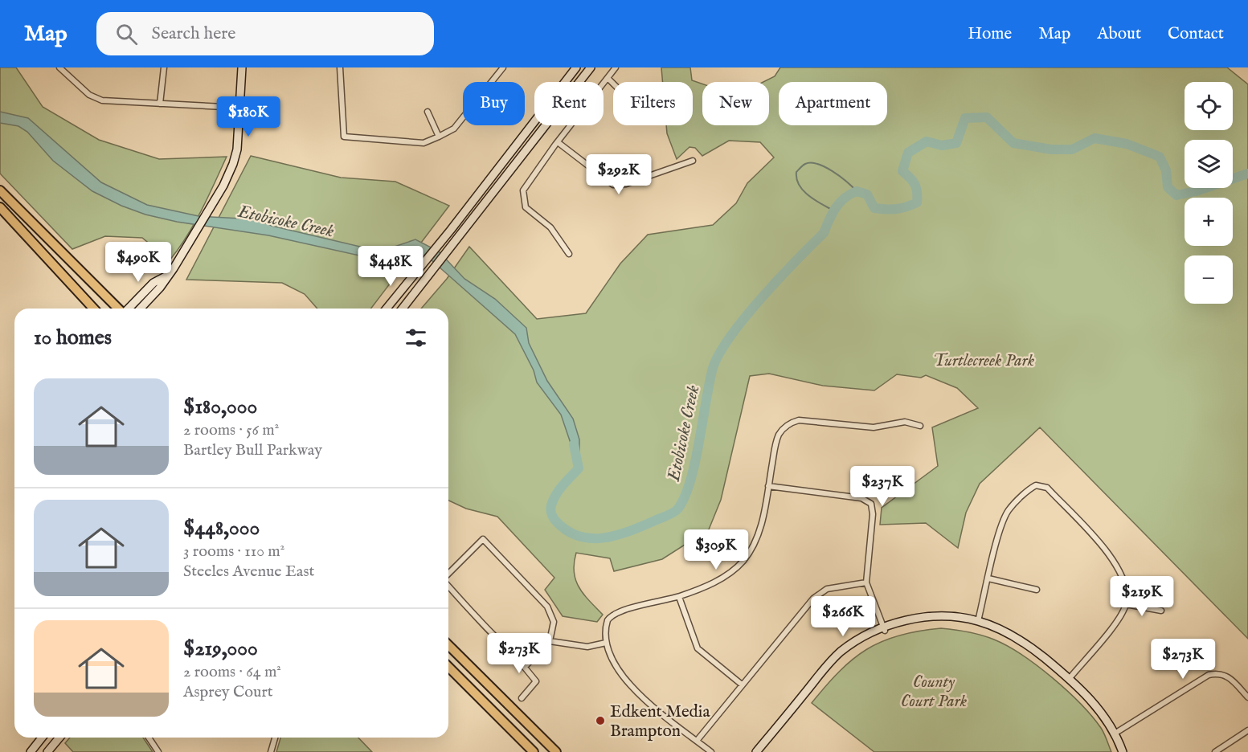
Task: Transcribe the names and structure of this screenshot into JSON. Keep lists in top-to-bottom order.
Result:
{
  "water": ["Etobicoke Creek"],
  "parks": ["Turtlecreek Park", "County Court Park"],
  "places": ["Edkent Media Brampton"],
  "page": {
    "header": "Map",
    "search": "Search here",
    "nav": [
      "Home",
      "Map",
      "About",
      "Contact"
    ],
    "map_buttons": ["+", "−"],
    "chip": [
      "Buy",
      "Rent",
      "Filters",
      "New",
      "Apartment"
    ],
    "price": [
      "$180K",
      "$292K",
      "$490K",
      "$448K",
      "$237K",
      "$309K",
      "$219K",
      "$266K",
      "$273K",
      "$273K"
    ],
    "heading": "10 homes",
    "list": [
      {
        "name": "$180,000",
        "note": "2 rooms · 56 m² · Bartley Bull Parkway"
      },
      {
        "name": "$448,000",
        "note": "3 rooms · 110 m² · Steeles Avenue East"
      },
      {
        "name": "$219,000",
        "note": "2 rooms · 64 m² · Asprey Court"
      }
    ]
  }
}
